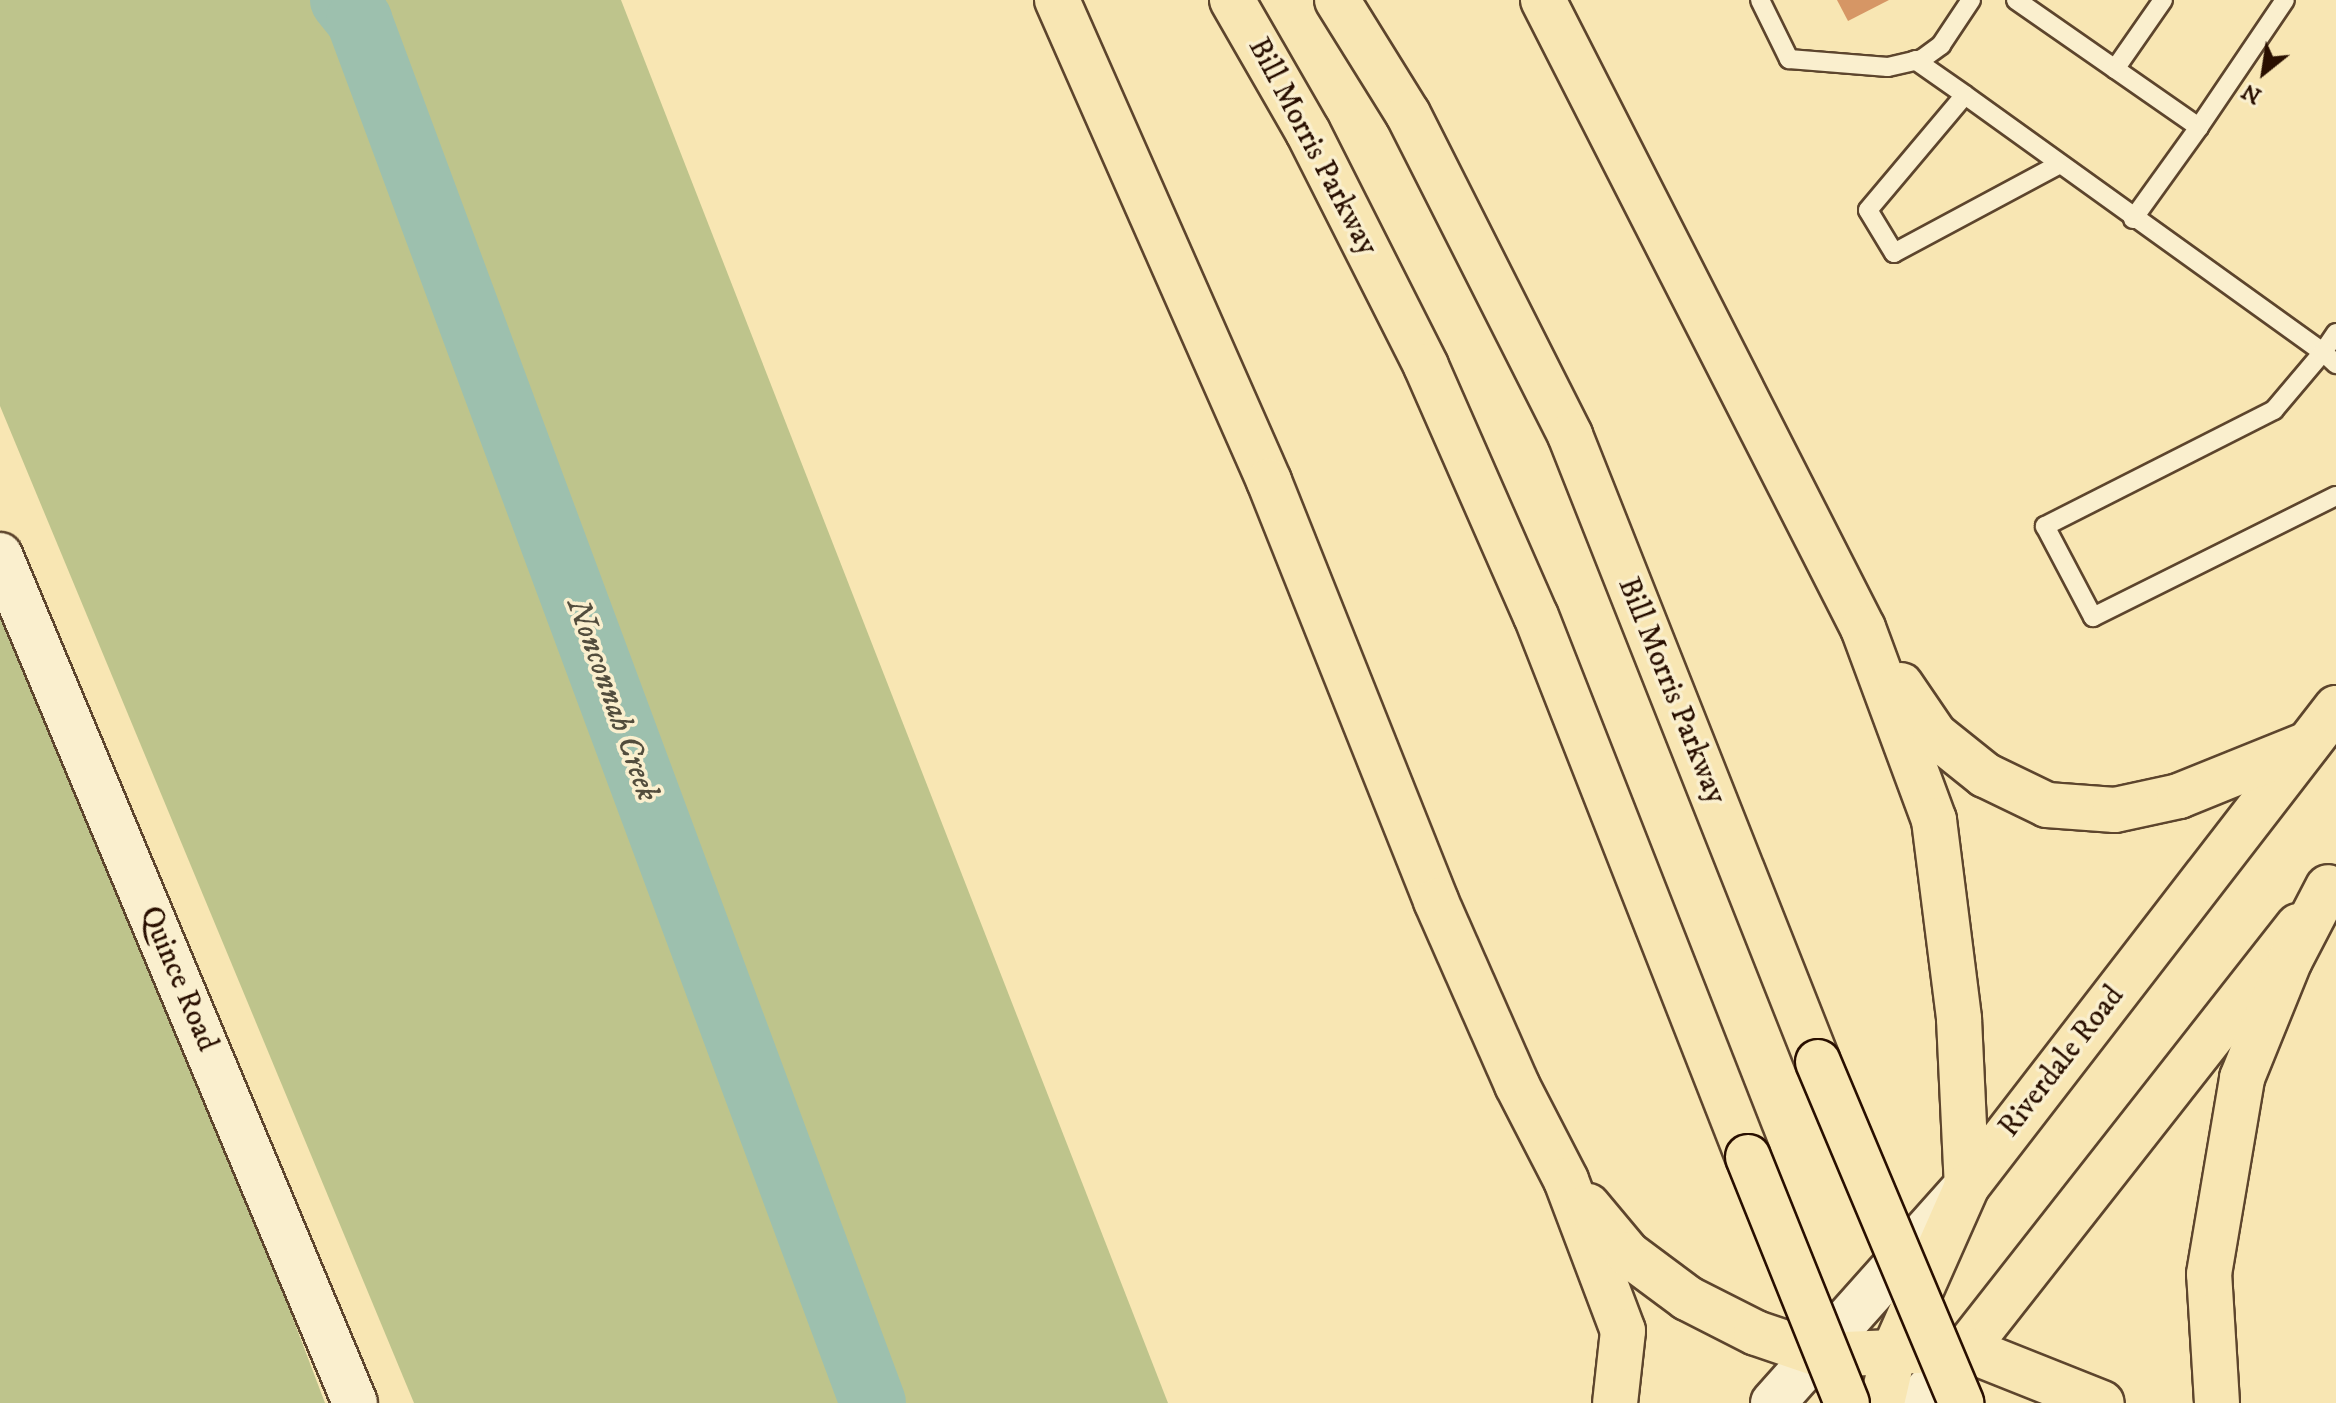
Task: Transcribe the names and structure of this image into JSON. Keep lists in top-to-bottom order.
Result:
{
  "streets": {
    "main road": ["Bill Morris Parkway", "Quince Road", "Riverdale Road"]
  },
  "water": ["Nonconnah Creek"],
  "north": "bottom left"
}
